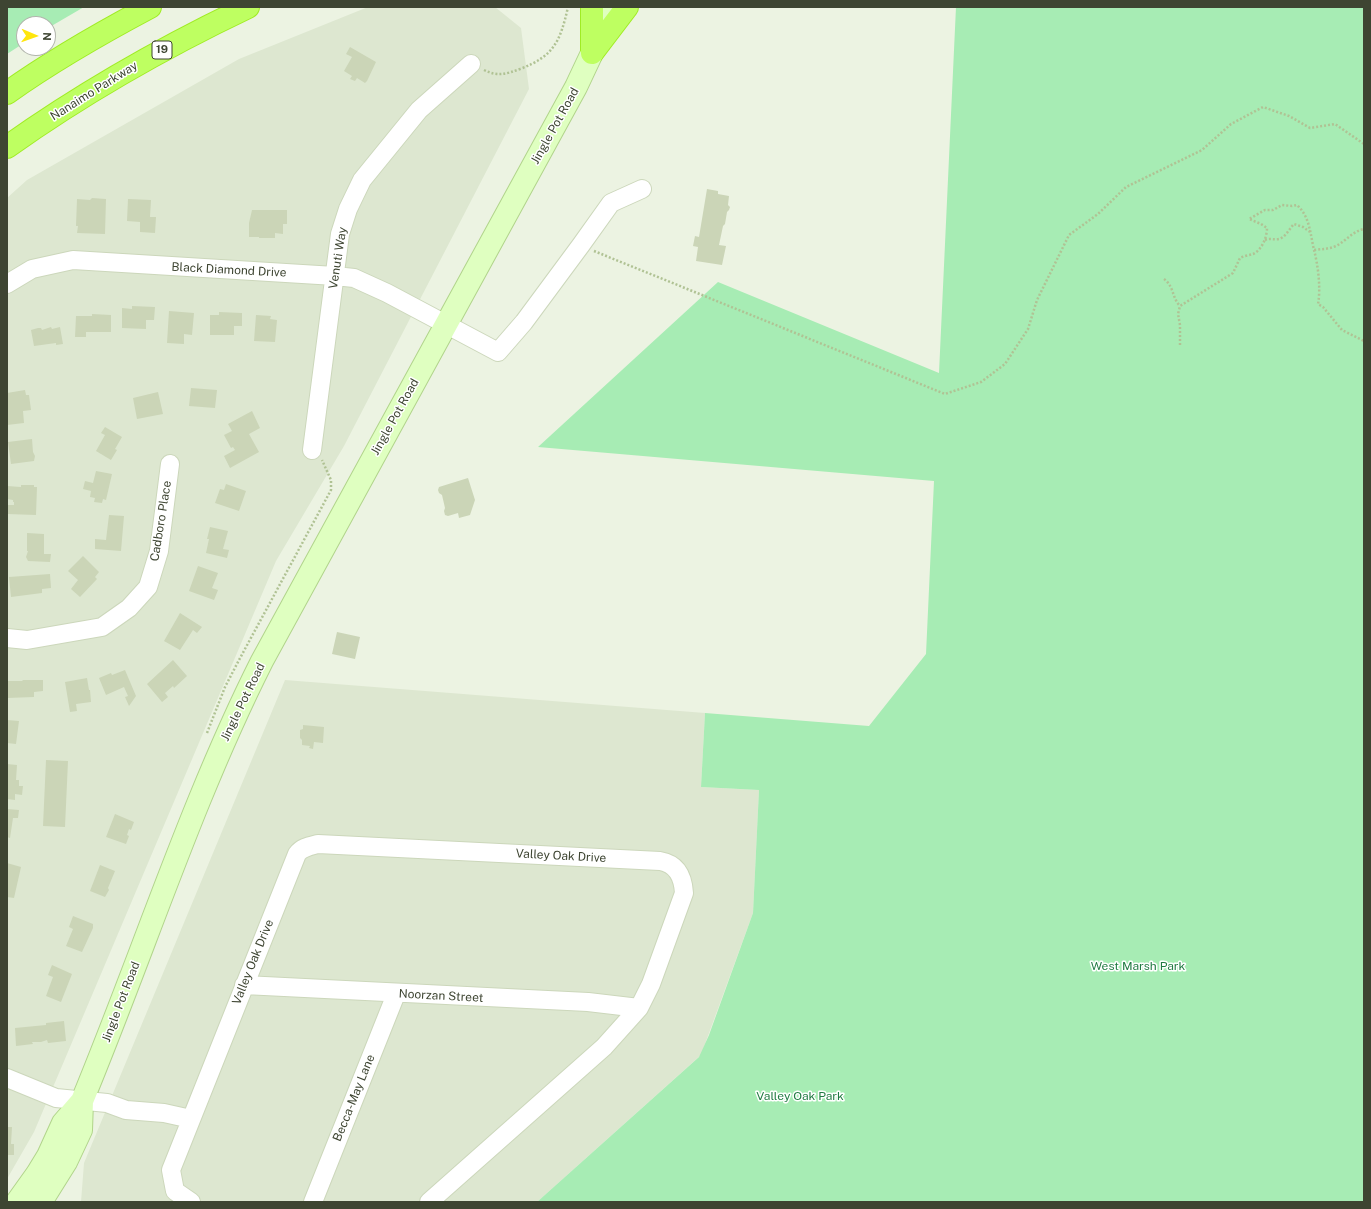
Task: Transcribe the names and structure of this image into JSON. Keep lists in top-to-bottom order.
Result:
{
  "streets": {
    "highway": ["19", "Nanaimo Parkway"],
    "main road": ["Jingle Pot Road"],
    "street": [
      "Venuti Way",
      "Black Diamond Drive",
      "Cadboro Place",
      "Valley Oak Drive",
      "Noorzan Street",
      "Becca-May Lane"
    ]
  },
  "crossings": [
    ["Jingle Pot Road", "Black Diamond Drive"],
    ["Venuti Way", "Black Diamond Drive"],
    ["Valley Oak Drive", "Noorzan Street"],
    ["Noorzan Street", "Becca-May Lane"]
  ],
  "parks": ["West Marsh Park", "Valley Oak Park"],
  "north": "right"
}
